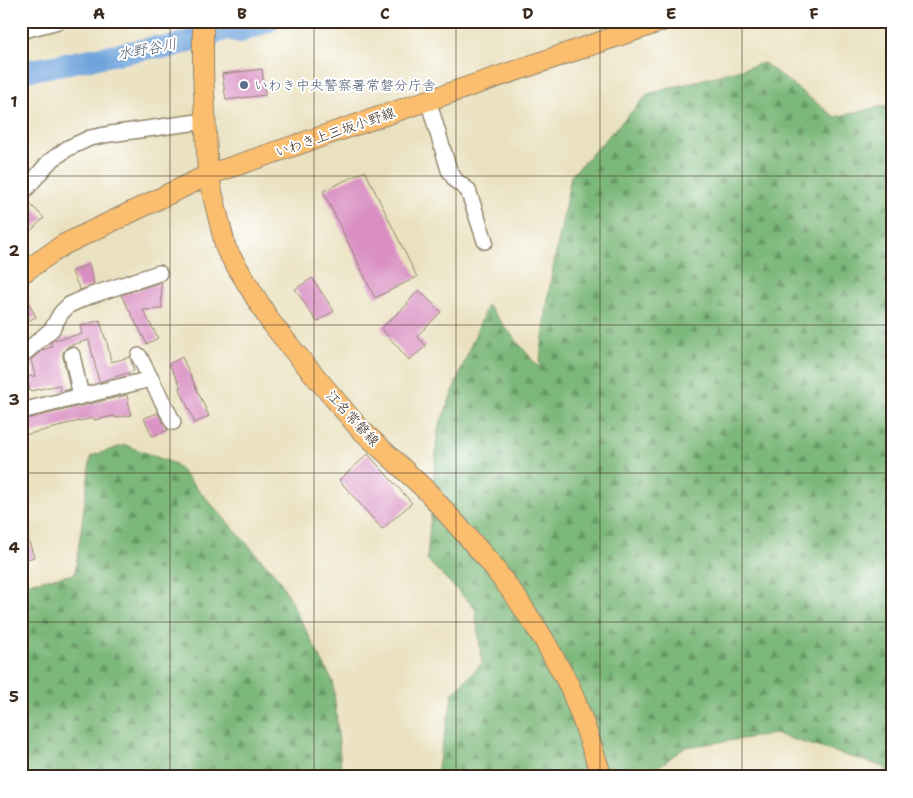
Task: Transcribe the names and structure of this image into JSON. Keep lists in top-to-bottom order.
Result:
{
  "streets": {
    "main road": ["いわき上三坂小野線", "江名常磐線"]
  },
  "crossings": [
    ["いわき上三坂小野線", "江名常磐線"]
  ],
  "water": ["水野谷川"],
  "places": ["いわき中央警察署常磐分庁舎"],
  "grid": {
    "columns": [
      "A",
      "B",
      "C",
      "D",
      "E",
      "F"
    ],
    "rows": [
      "1",
      "2",
      "3",
      "4",
      "5"
    ]
  }
}
